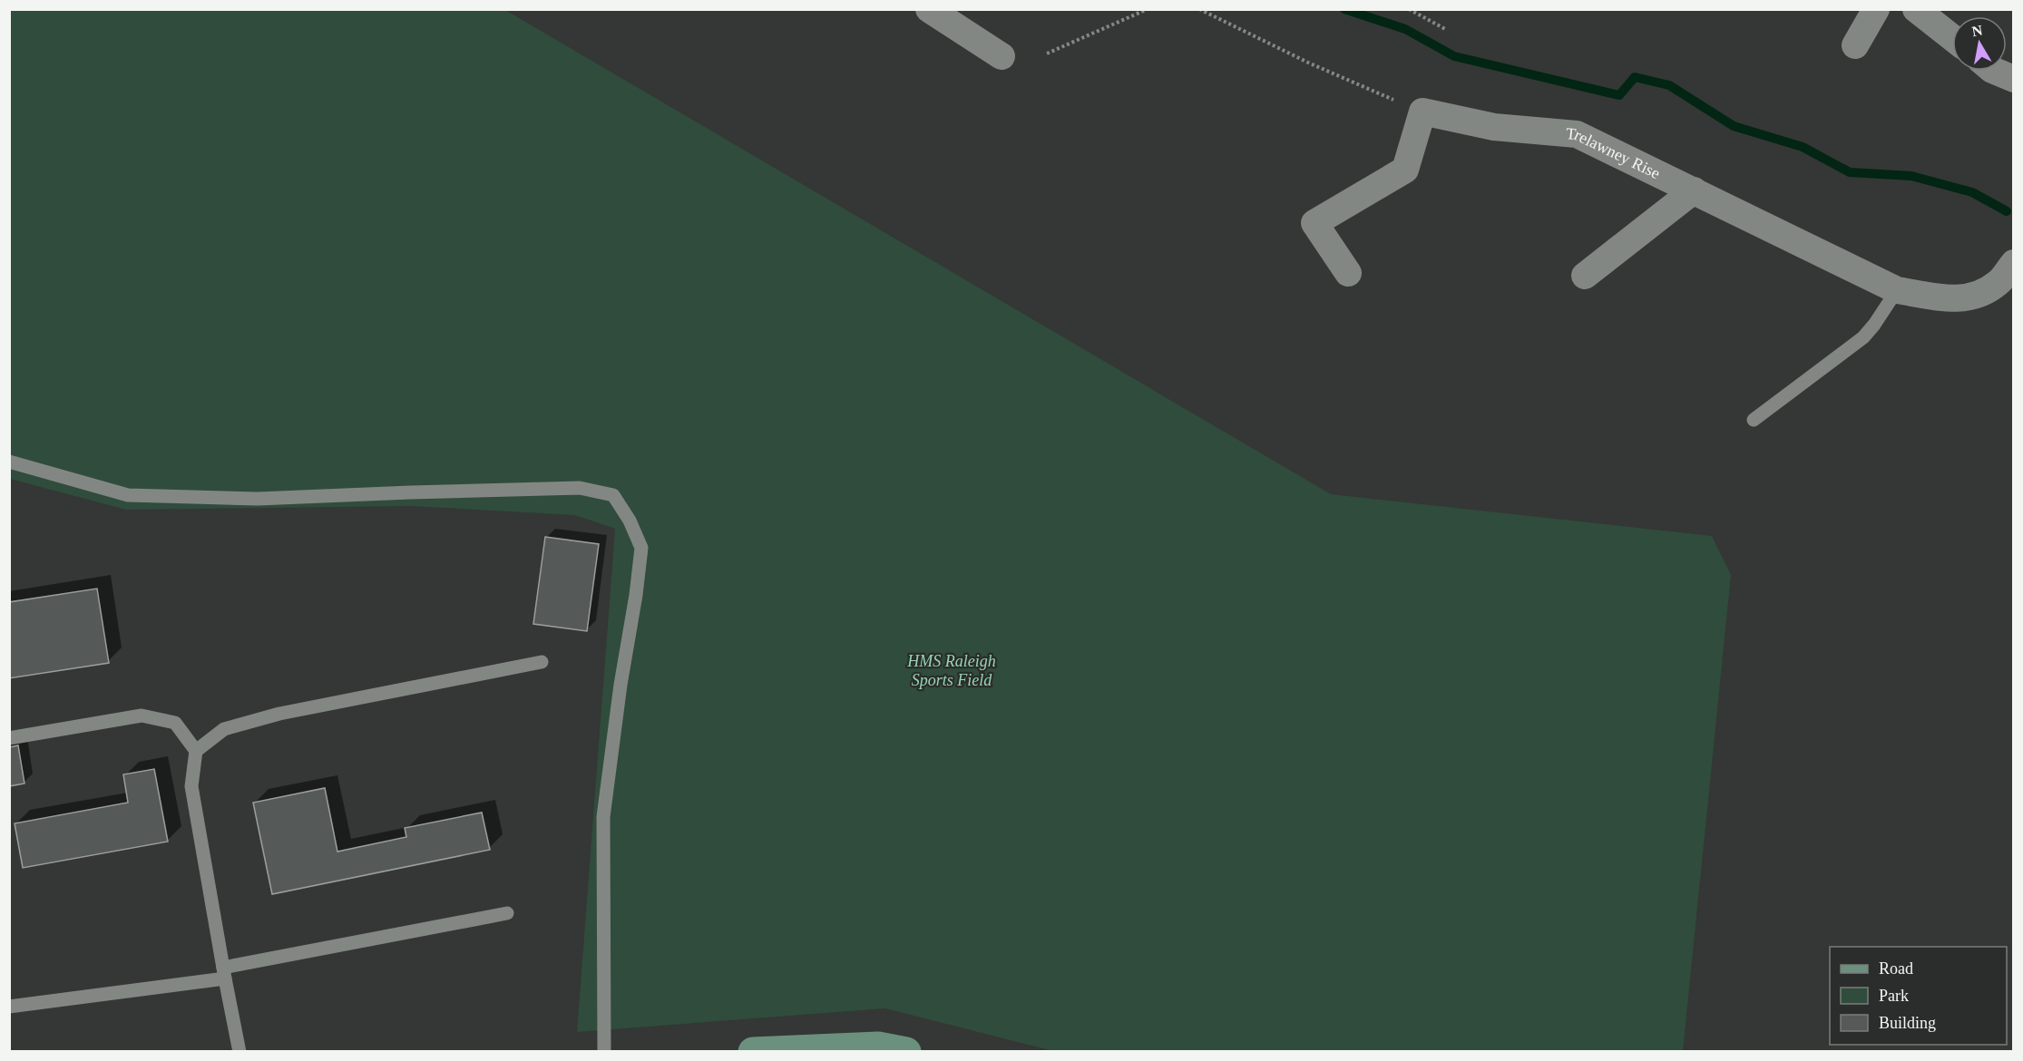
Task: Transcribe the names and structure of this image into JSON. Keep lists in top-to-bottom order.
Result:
{
  "streets": {
    "street": ["Trelawney Rise"]
  },
  "parks": ["HMS Raleigh Sports Field"],
  "legend": ["Road", "Park", "Building"],
  "north": "top"
}
